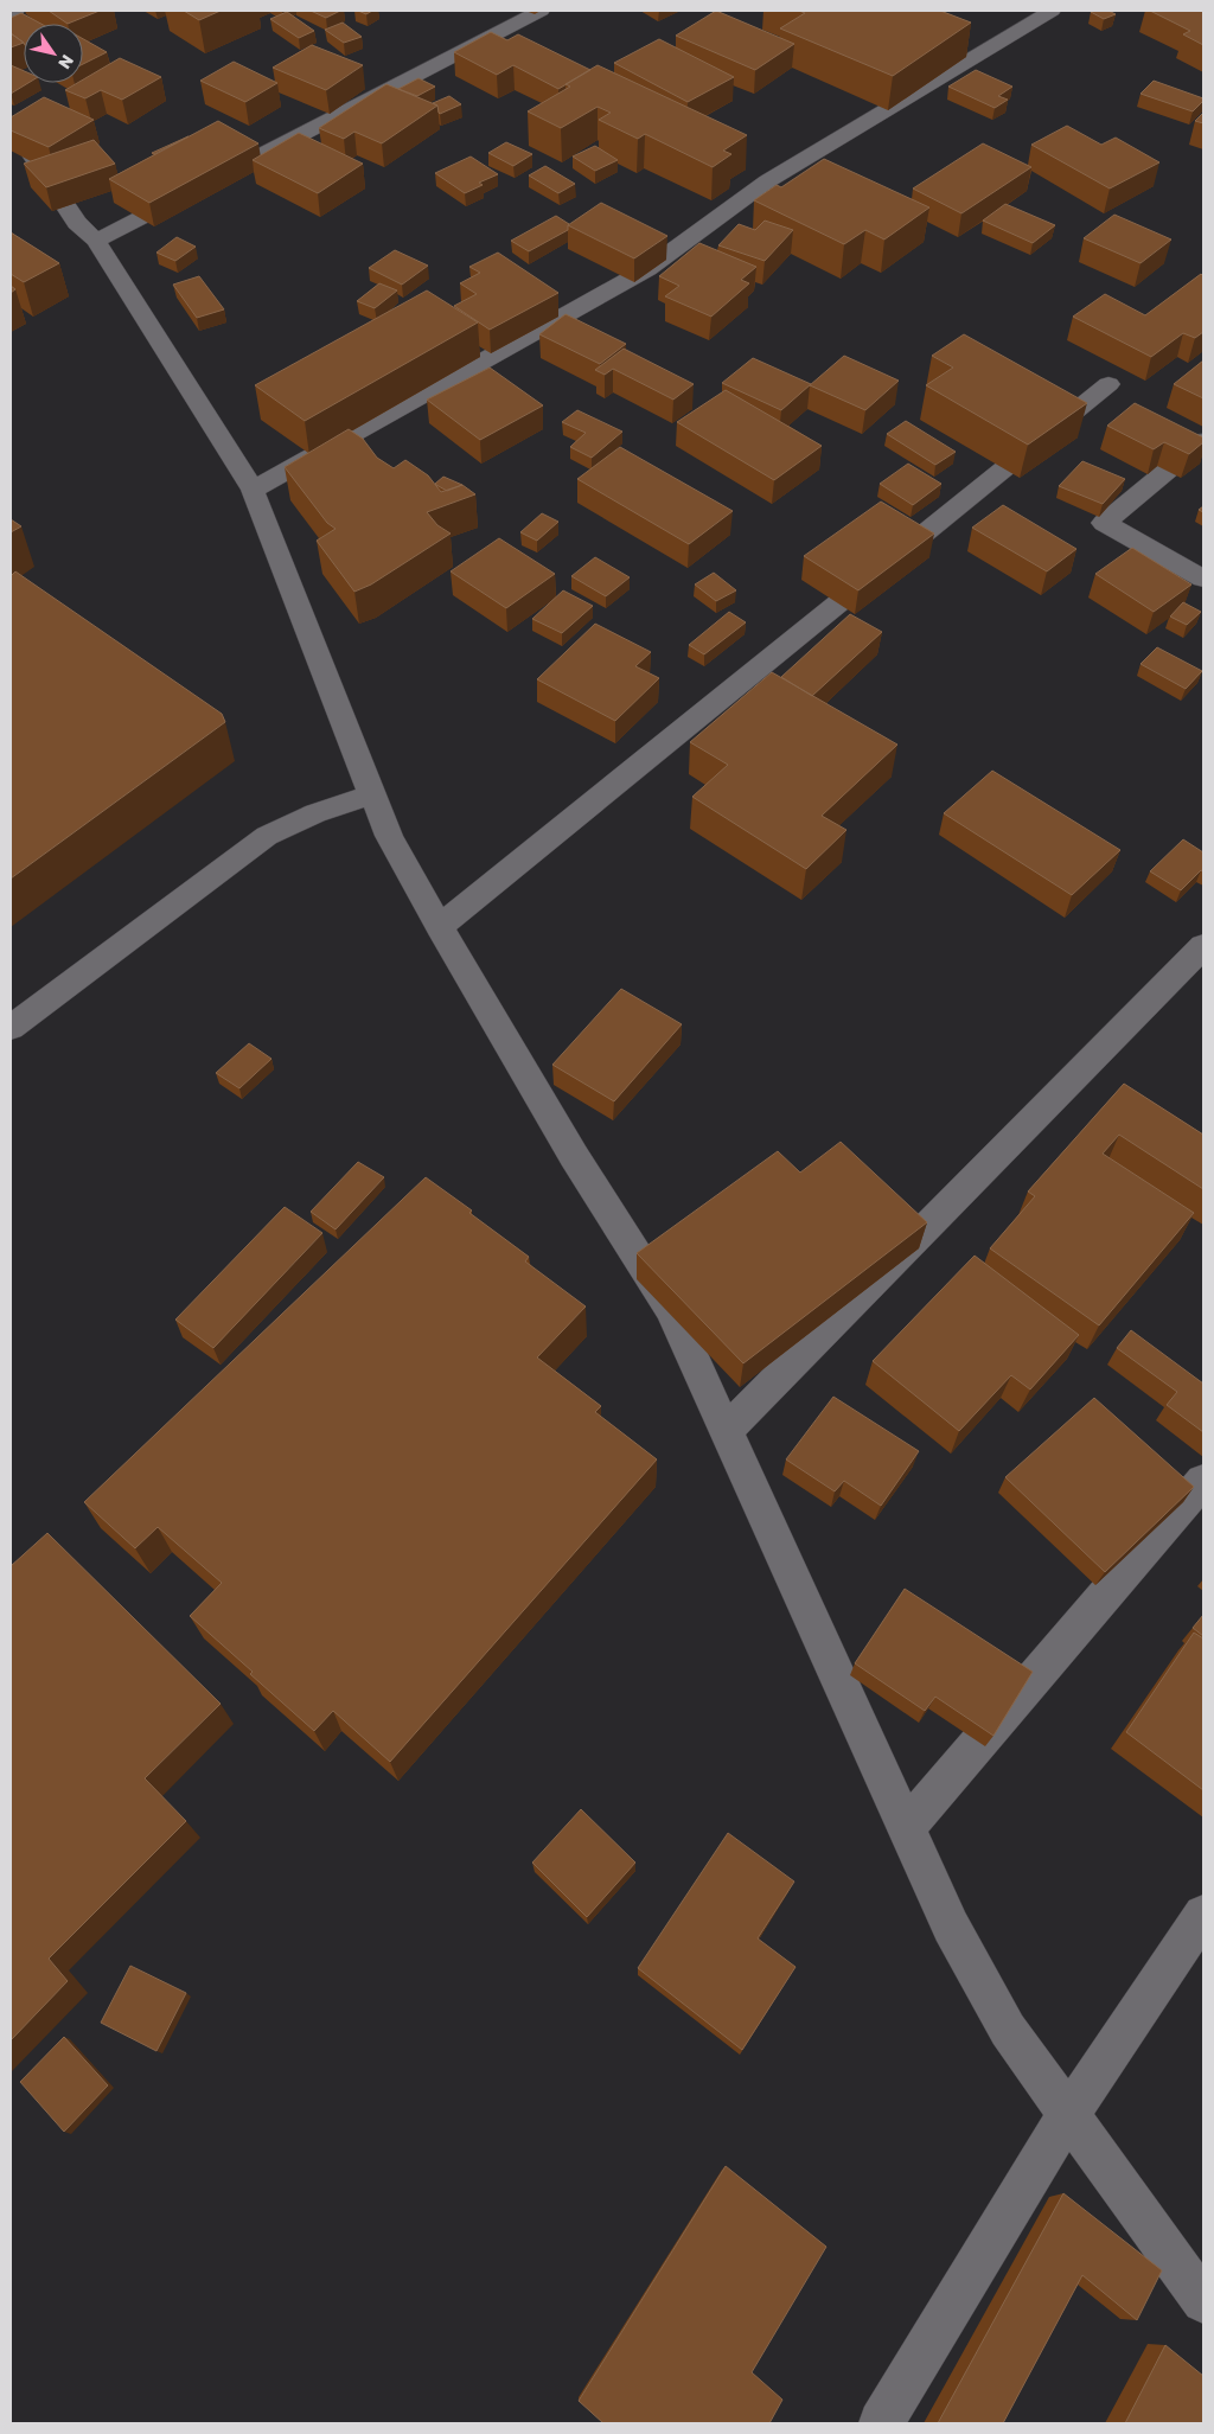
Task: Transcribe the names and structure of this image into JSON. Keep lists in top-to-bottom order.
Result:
{
  "north": "bottom right"
}
